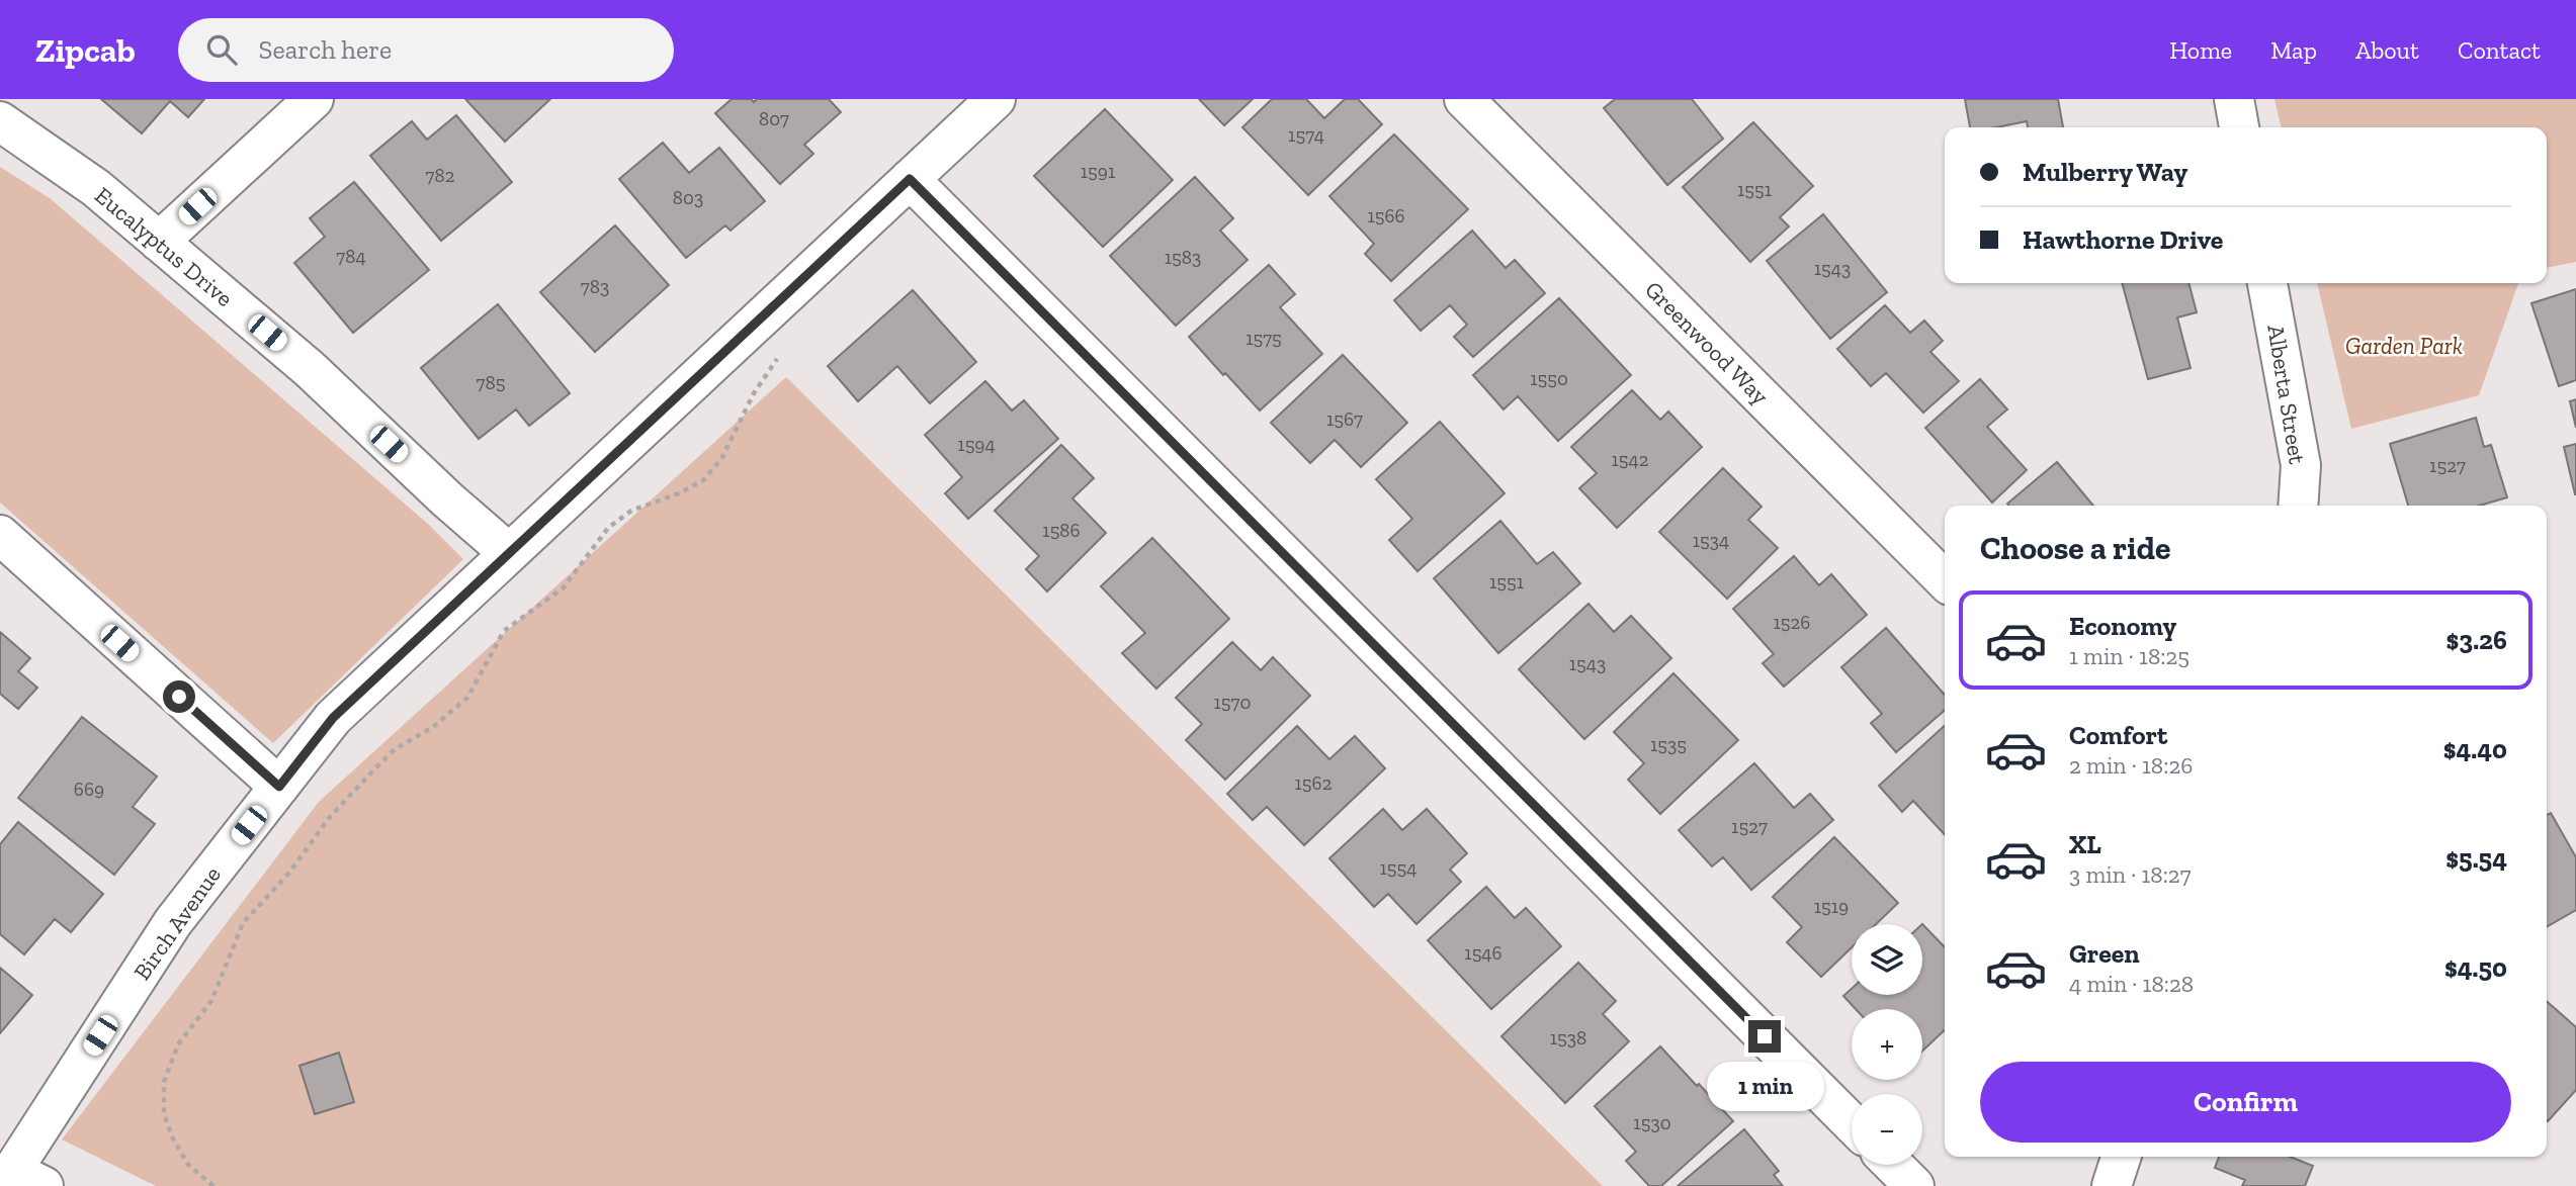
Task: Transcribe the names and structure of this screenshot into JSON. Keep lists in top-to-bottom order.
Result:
{
  "streets": {
    "street": [
      "Eucalyptus Drive",
      "Greenwood Way",
      "Alberta Street",
      "Birch Avenue"
    ]
  },
  "crossings": [
    ["Eucalyptus Drive", "Birch Avenue"]
  ],
  "parks": ["Garden Park"],
  "house_numbers": [
    "807",
    "1574",
    "1591",
    "782",
    "1551",
    "803",
    "1566",
    "784",
    "1583",
    "1543",
    "783",
    "1575",
    "1550",
    "785",
    "1567",
    "1594",
    "1542",
    "1527",
    "1586",
    "1534",
    "1551",
    "1526",
    "1543",
    "1570",
    "1535",
    "1562",
    "669",
    "1527",
    "1554",
    "1519",
    "1546",
    "1538",
    "1530"
  ],
  "page": {
    "header": "Zipcab",
    "search": "Search here",
    "nav": [
      "Home",
      "Map",
      "About",
      "Contact"
    ],
    "banner": ["Mulberry Way", "Hawthorne Drive"],
    "heading": "Choose a ride",
    "list": [
      {
        "name": "Economy",
        "note": "1 min · 18:25",
        "value": "$3.26"
      },
      {
        "name": "Comfort",
        "note": "2 min · 18:26",
        "value": "$4.40"
      },
      {
        "name": "XL",
        "note": "3 min · 18:27",
        "value": "$5.54"
      },
      {
        "name": "Green",
        "note": "4 min · 18:28",
        "value": "$4.50"
      }
    ],
    "map_buttons": ["+", "−"],
    "buttons": "Confirm",
    "bubble": "1 min"
  }
}
